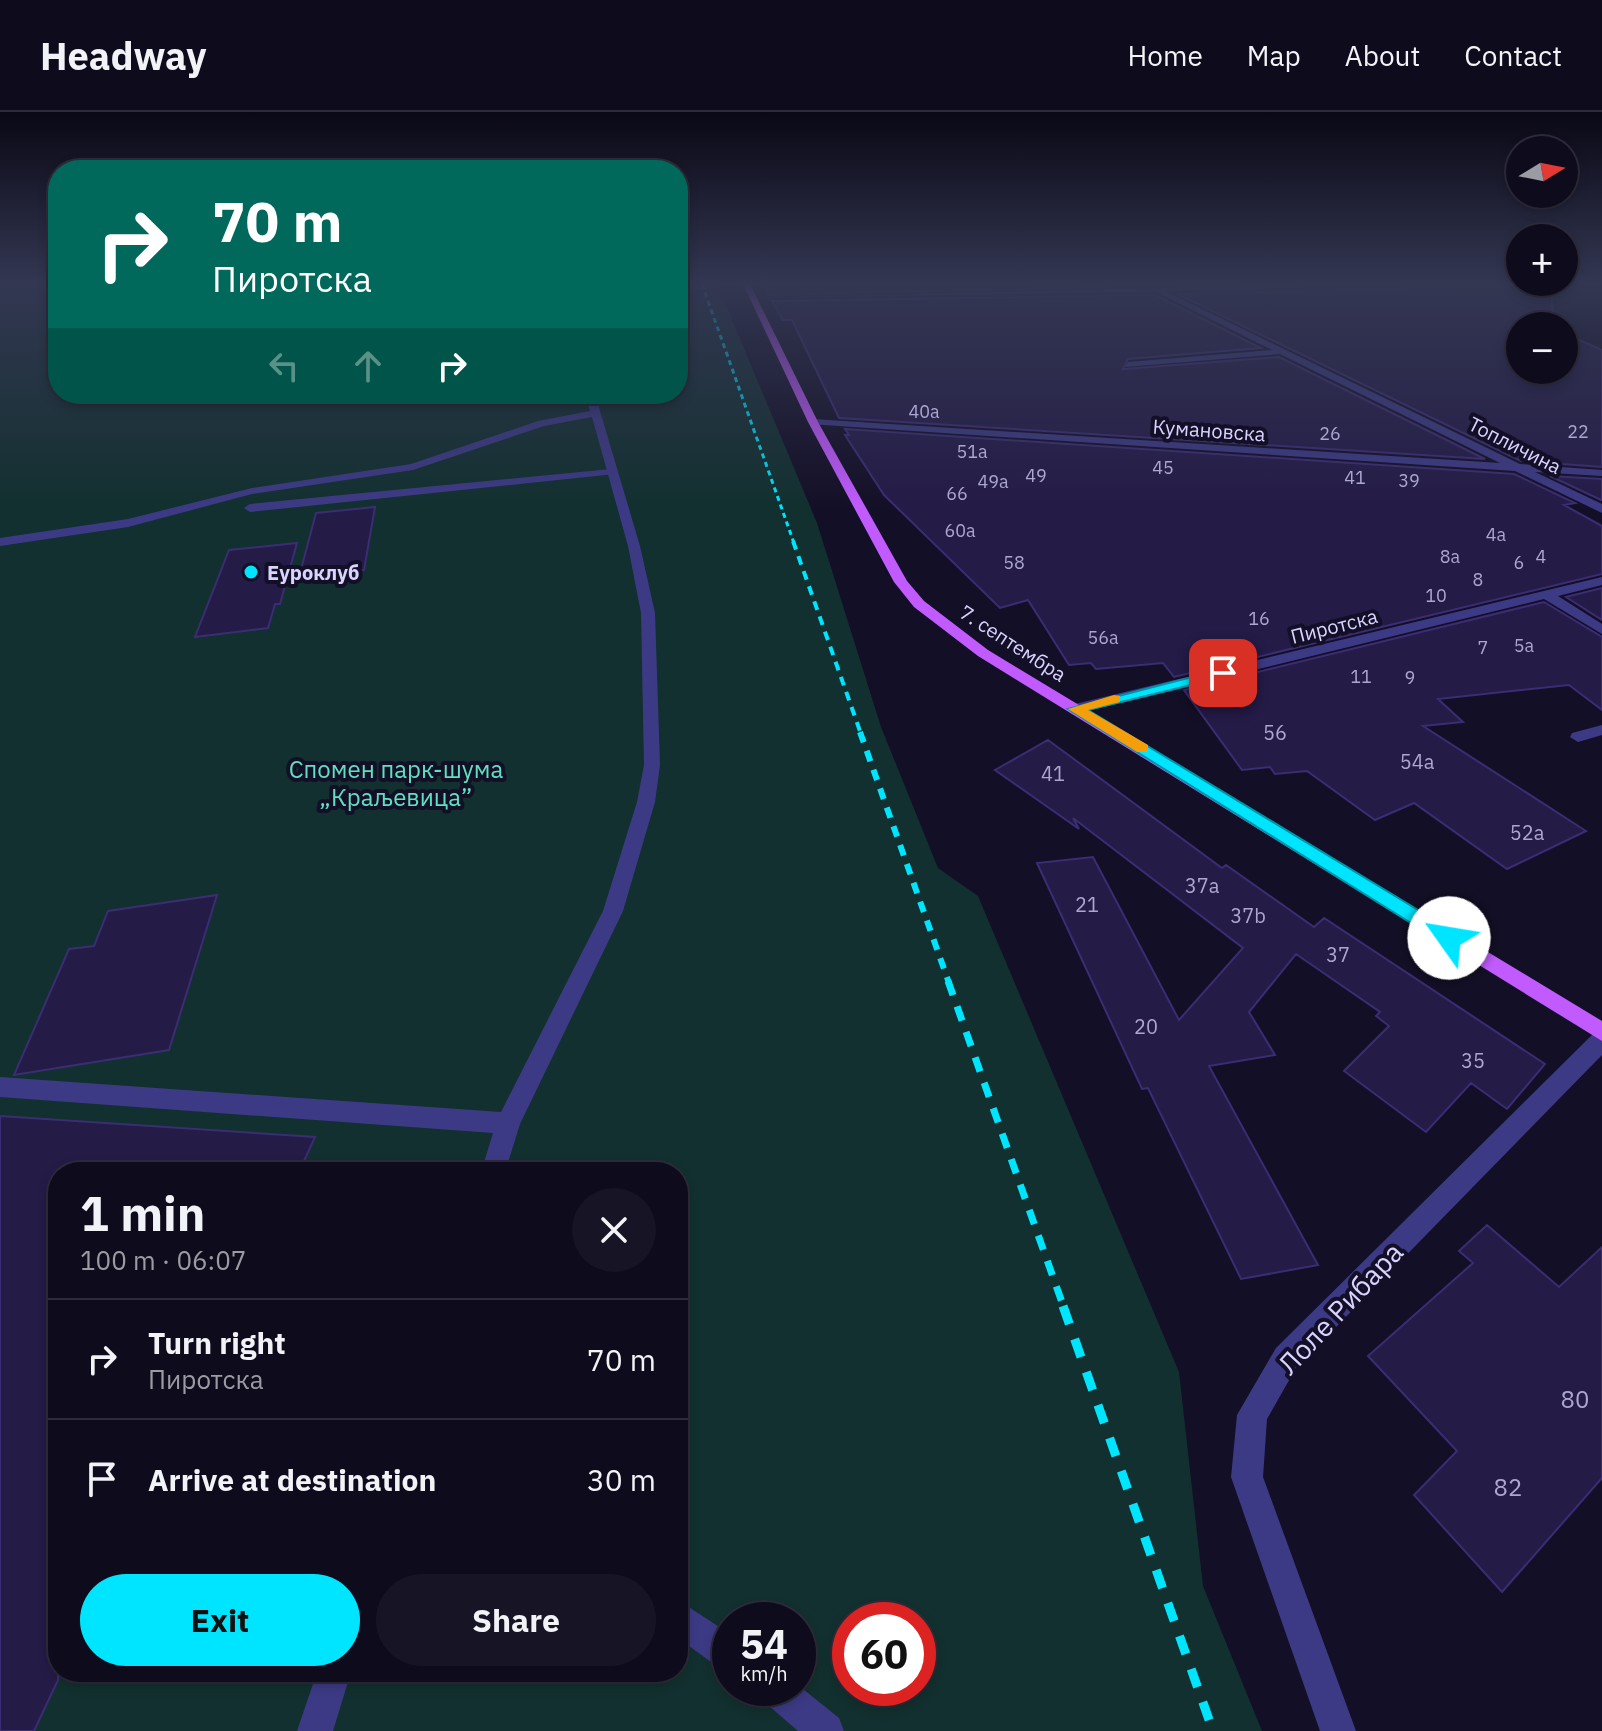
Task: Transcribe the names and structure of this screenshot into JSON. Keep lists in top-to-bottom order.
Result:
{
  "streets": {
    "main road": ["7. септембра"],
    "street": [
      "Кумановска",
      "Топличина",
      "Пиротска",
      "Лоле Рибара"
    ]
  },
  "crossings": [
    ["Кумановска", "Топличина"],
    ["Кумановска", "7. септембра"],
    ["Пиротска", "7. септембра"]
  ],
  "parks": ["Спомен парк-шума „Краљевица”"],
  "places": ["Еуроклуб"],
  "house_numbers": [
    "40a",
    "22",
    "26",
    "51a",
    "45",
    "49",
    "41",
    "39",
    "49a",
    "66",
    "60a",
    "4a",
    "8a",
    "4",
    "58",
    "6",
    "8",
    "10",
    "16",
    "56a",
    "5a",
    "7",
    "11",
    "9",
    "56",
    "54a",
    "41",
    "52a",
    "37a",
    "21",
    "37b",
    "37",
    "20",
    "35",
    "80",
    "82"
  ],
  "north": "right",
  "page": {
    "header": "Headway",
    "nav": [
      "Home",
      "Map",
      "About",
      "Contact"
    ],
    "map_buttons": ["+", "−"],
    "turn": ["70 m", "Пиротска"],
    "heading": ["1 min", "100 m · 06:07"],
    "list": [
      {
        "name": "Turn right",
        "note": "Пиротска",
        "value": "70 m"
      },
      {
        "name": "Arrive at destination",
        "value": "30 m"
      }
    ],
    "buttons": ["Exit", "Share"],
    "speed": "54 km/h",
    "limit": "60"
  }
}
